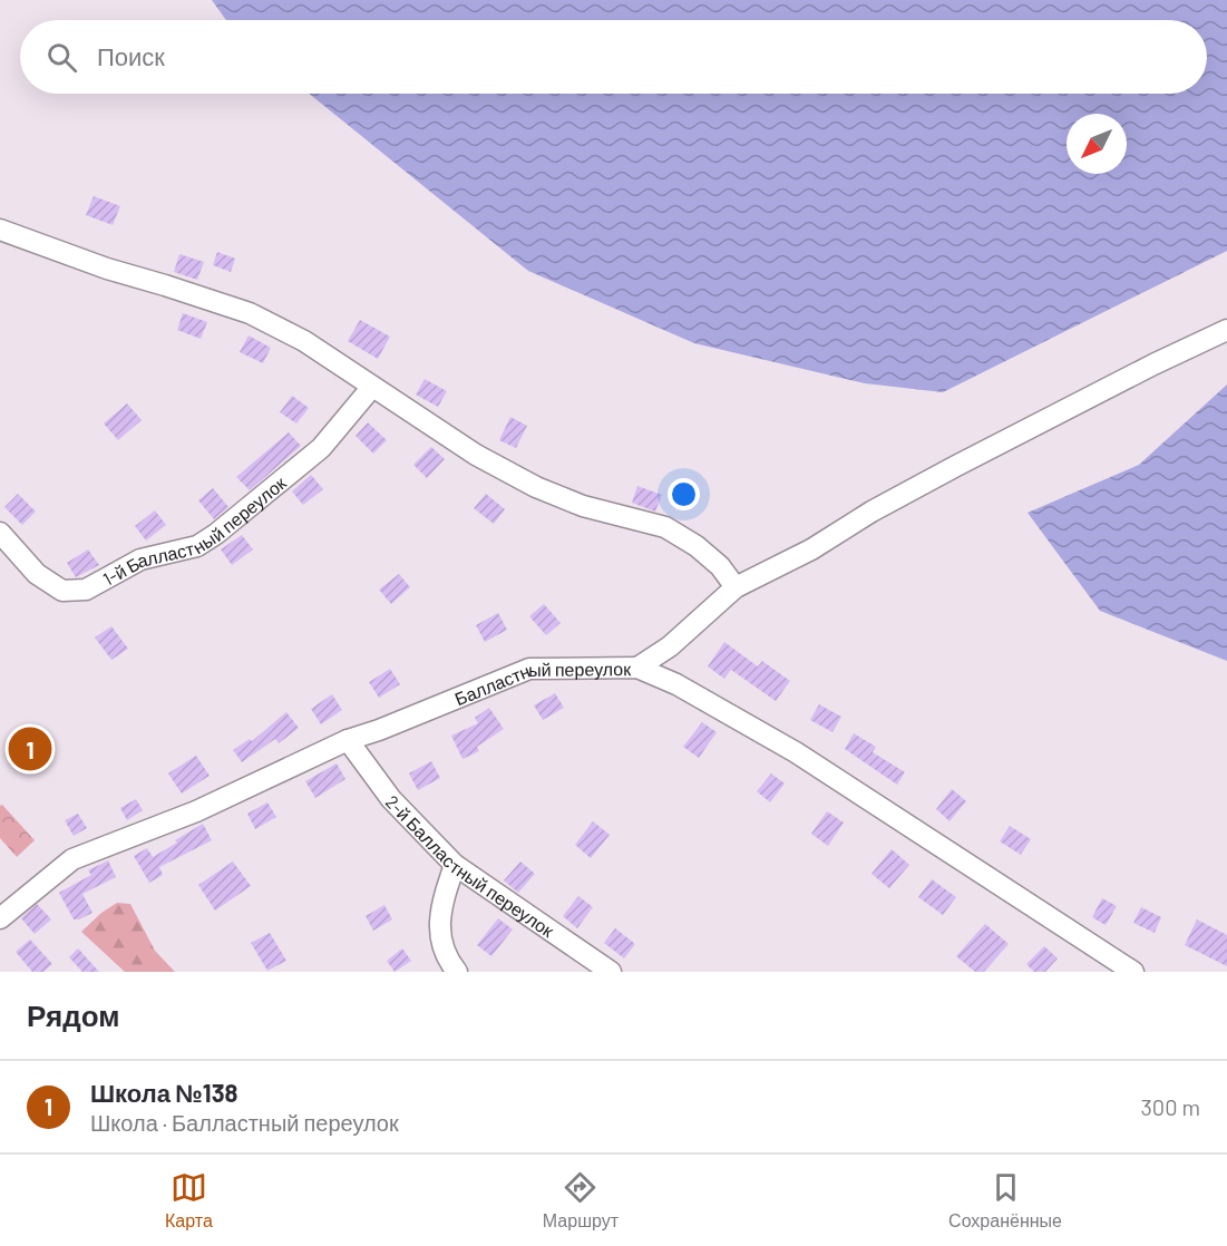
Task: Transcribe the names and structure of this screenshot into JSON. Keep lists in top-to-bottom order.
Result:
{
  "streets": {
    "street": ["1-й Балластный переулок", "Балластный переулок", "2-й Балластный переулок"]
  },
  "crossings": [
    ["Балластный переулок", "2-й Балластный переулок"]
  ],
  "north": "bottom left",
  "page": {
    "search": "Поиск",
    "pins": "1",
    "heading": "Рядом",
    "list": [
      {
        "mark": "1",
        "name": "Школа №138",
        "note": "Школа · Балластный переулок",
        "value": "300 m"
      }
    ],
    "nav": ["Карта", "Маршрут", "Сохранённые"]
  }
}
